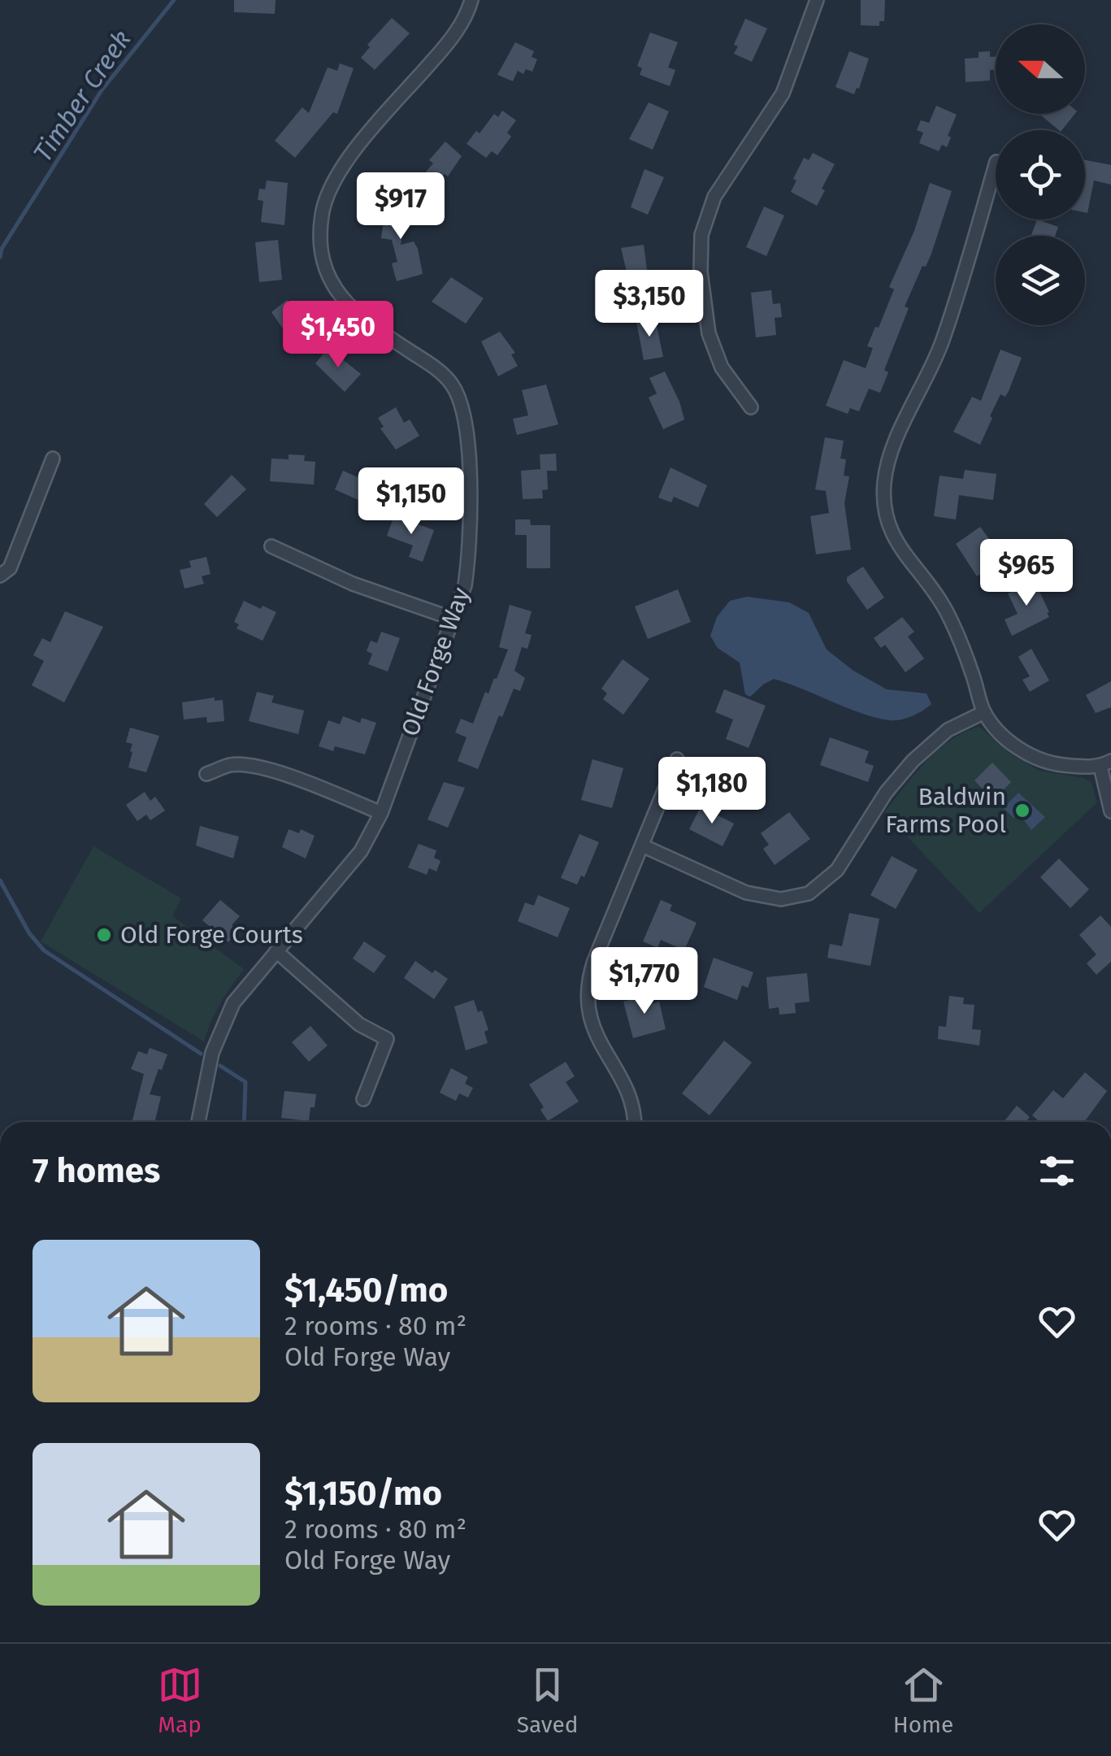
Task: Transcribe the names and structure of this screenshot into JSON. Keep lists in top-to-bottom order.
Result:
{
  "streets": {
    "street": ["Old Forge Way"]
  },
  "water": ["Timber Creek"],
  "places": ["Baldwin Farms Pool", "Old Forge Courts"],
  "north": "left",
  "page": {
    "price": [
      "$917",
      "$3,150",
      "$1,450",
      "$1,150",
      "$965",
      "$1,180",
      "$1,770"
    ],
    "heading": "7 homes",
    "list": [
      {
        "name": "$1,450/mo",
        "note": "2 rooms · 80 m² · Old Forge Way"
      },
      {
        "name": "$1,150/mo",
        "note": "2 rooms · 80 m² · Old Forge Way"
      }
    ],
    "tabs": ["Map", "Saved", "Home"]
  }
}
